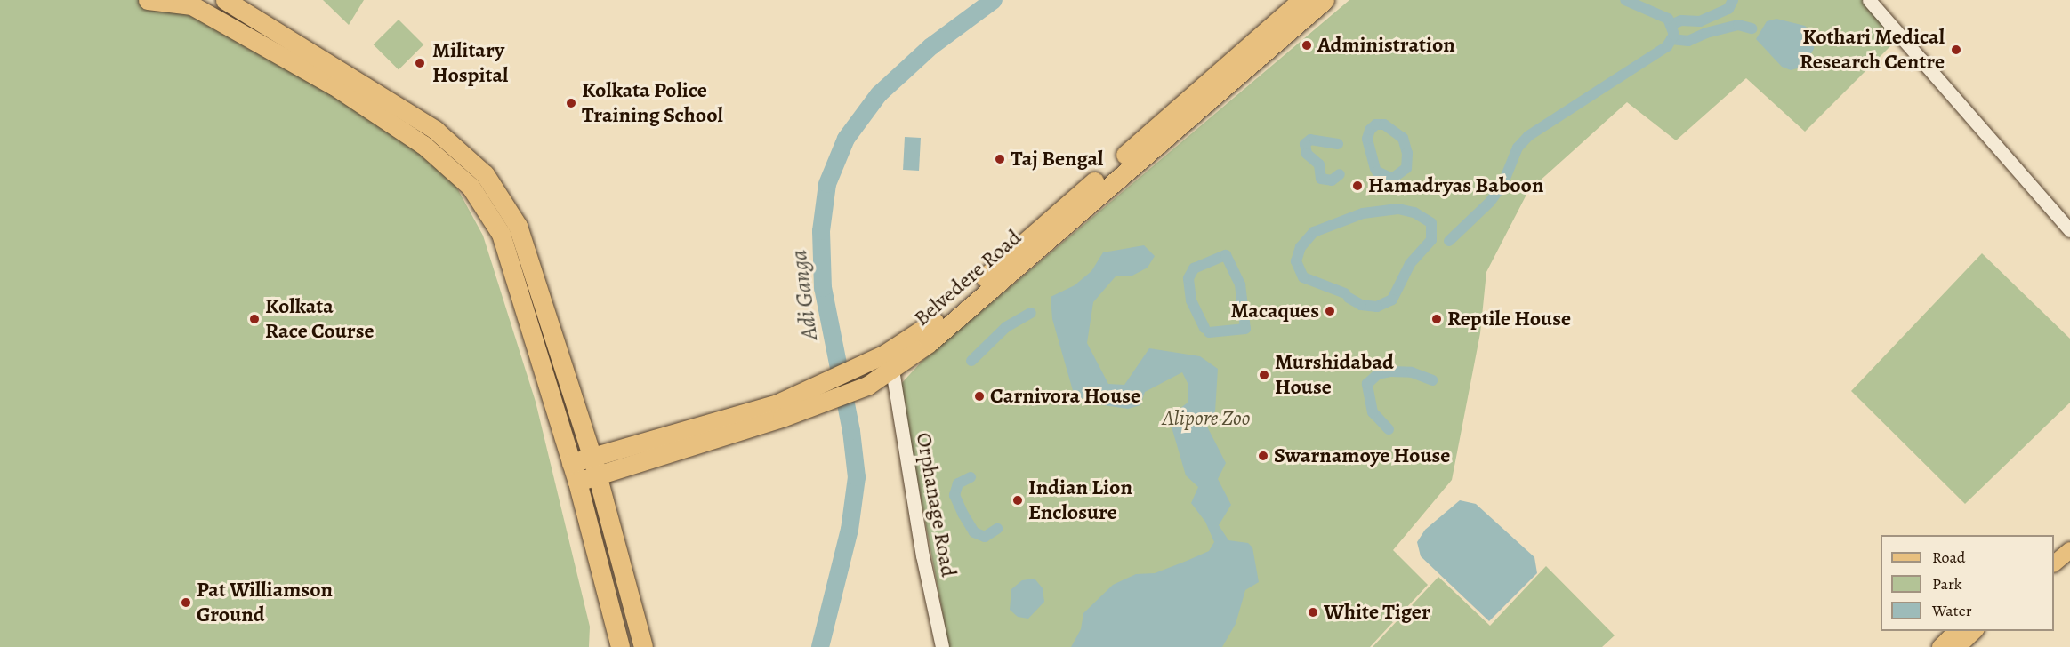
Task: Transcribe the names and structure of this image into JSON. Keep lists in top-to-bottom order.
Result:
{
  "streets": {
    "highway": ["Belvedere Road"],
    "street": ["Orphanage Road"]
  },
  "crossings": [
    ["Belvedere Road", "Orphanage Road"]
  ],
  "water": ["Adi Ganga"],
  "parks": ["Alipore Zoo"],
  "places": [
    "Administration",
    "Kothari Medical Research Centre",
    "Military Hospital",
    "Kolkata Police Training School",
    "Taj Bengal",
    "Hamadryas Baboon",
    "Macaques",
    "Kolkata Race Course",
    "Reptile House",
    "Murshidabad House",
    "Carnivora House",
    "Swarnamoye House",
    "Indian Lion Enclosure",
    "Pat Williamson Ground",
    "White Tiger"
  ],
  "legend": ["Road", "Park", "Water"]
}
